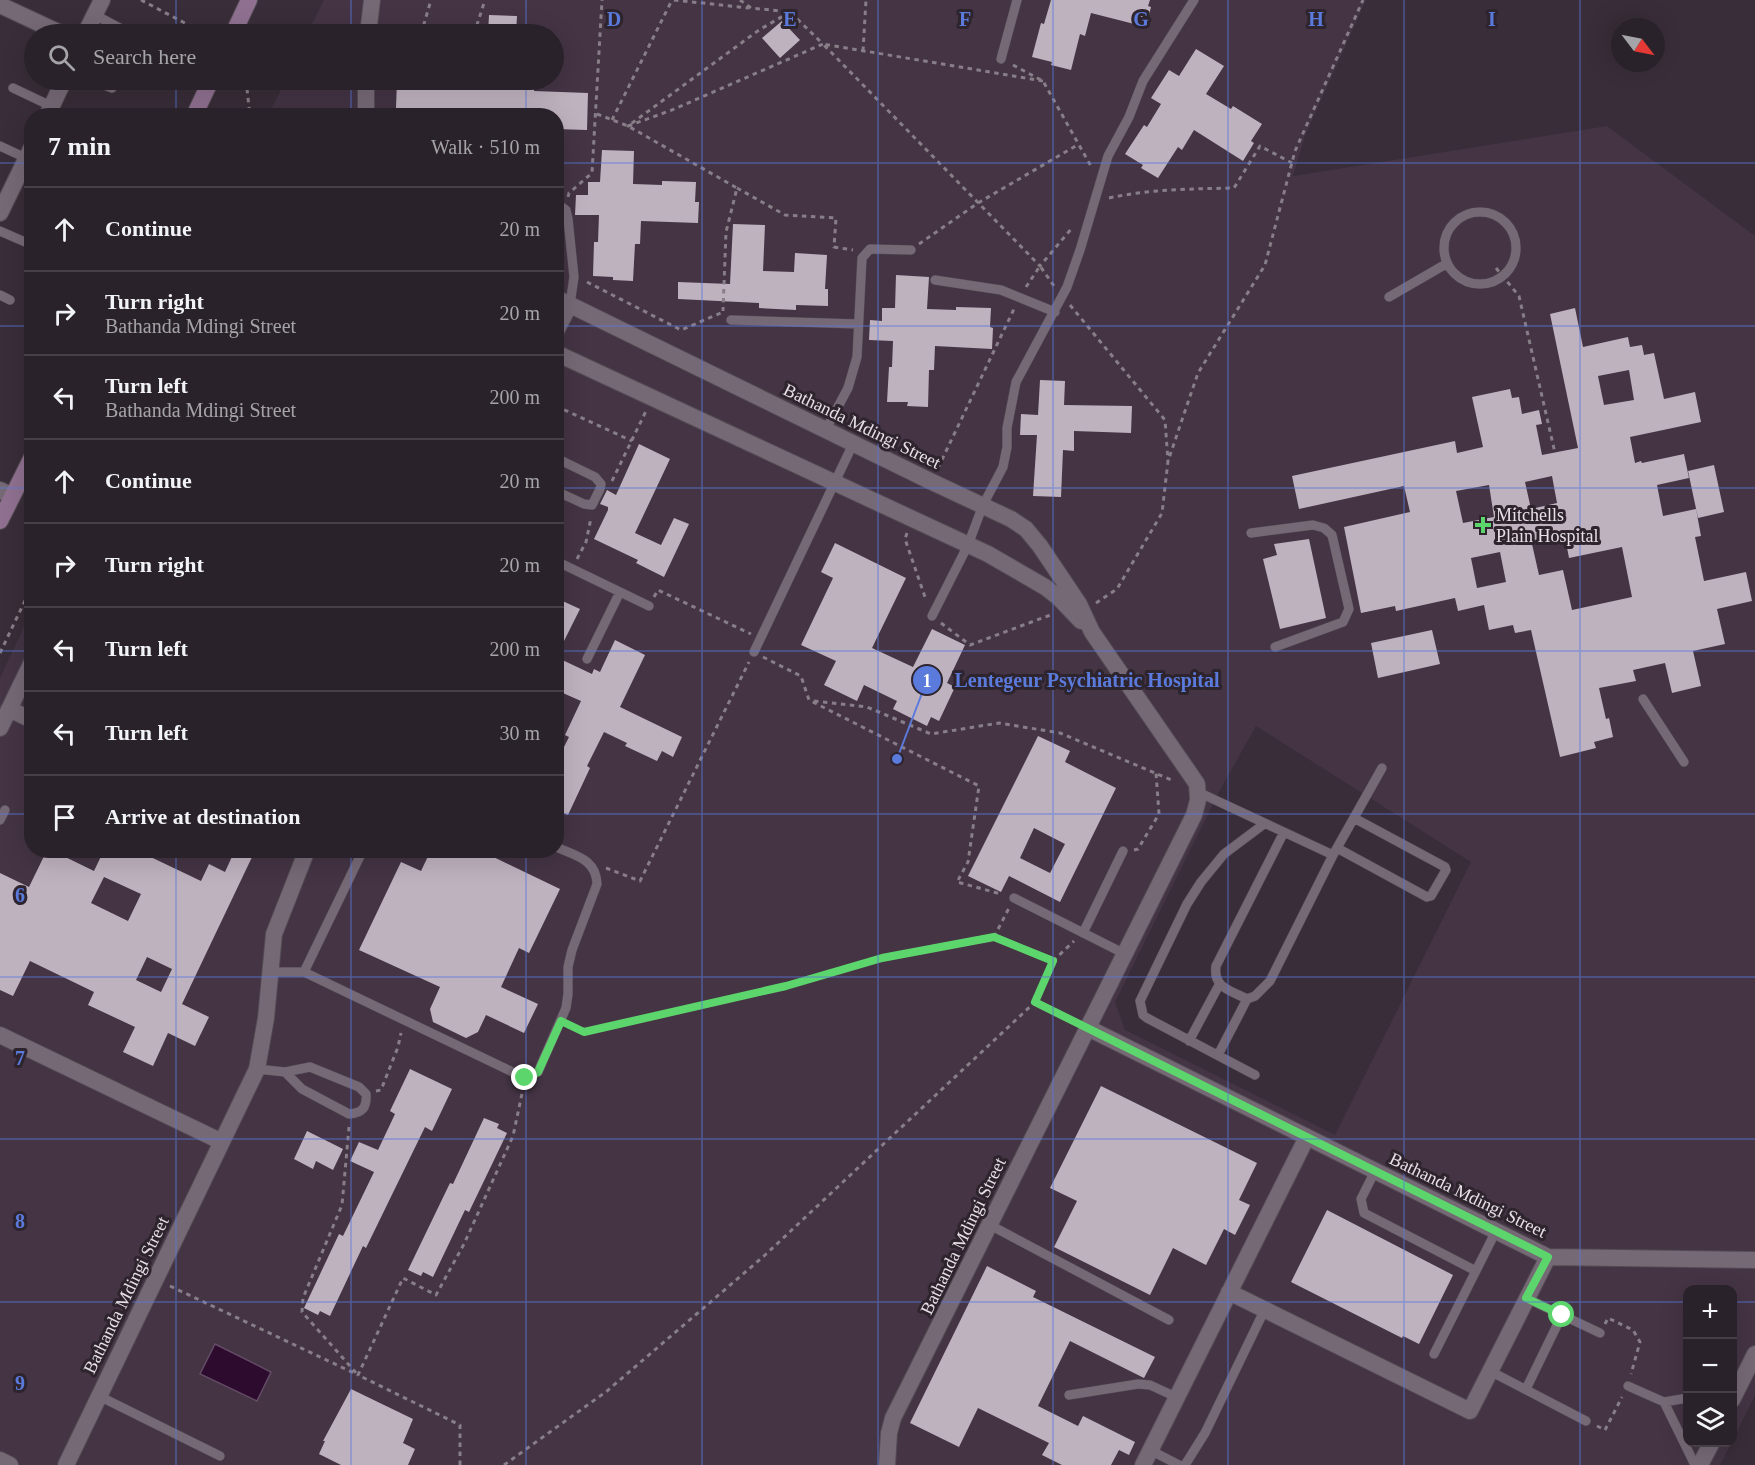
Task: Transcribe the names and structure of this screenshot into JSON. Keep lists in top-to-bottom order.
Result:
{
  "streets": {
    "street": ["Bathanda Mdingi Street"]
  },
  "places": {
    "health": ["Mitchells Plain Hospital"],
    "other": ["Lentegeur Psychiatric Hospital"]
  },
  "north": "bottom right",
  "page": {
    "search": "Search here",
    "heading": ["7 min", "Walk · 510 m"],
    "list": [
      ["Continue", "20 m"],
      ["Turn right", "Bathanda Mdingi Street", "20 m"],
      ["Turn left", "Bathanda Mdingi Street", "200 m"],
      ["Continue", "20 m"],
      ["Turn right", "20 m"],
      ["Turn left", "200 m"],
      ["Turn left", "30 m"],
      "Arrive at destination"
    ],
    "map_buttons": ["+", "−"]
  },
  "grid": {
    "columns": [
      "D",
      "E",
      "F",
      "G",
      "H",
      "I"
    ],
    "rows": [
      "6",
      "7",
      "8",
      "9"
    ]
  }
}
